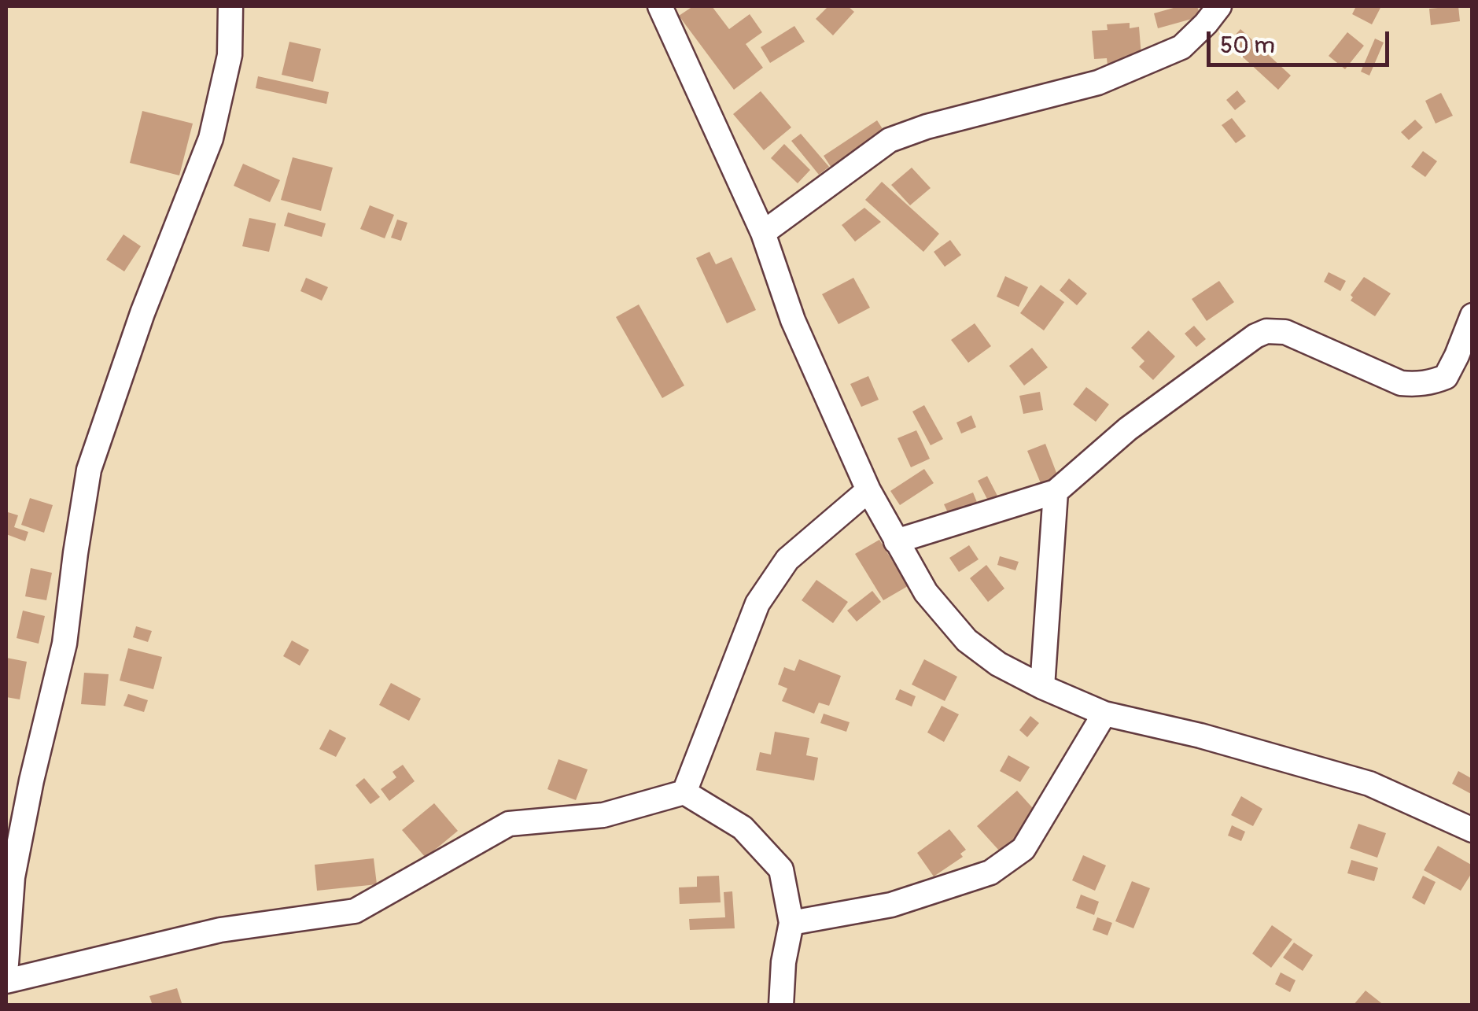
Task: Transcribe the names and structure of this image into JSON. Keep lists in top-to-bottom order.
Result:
{
  "scale_bar": "50 m"
}
